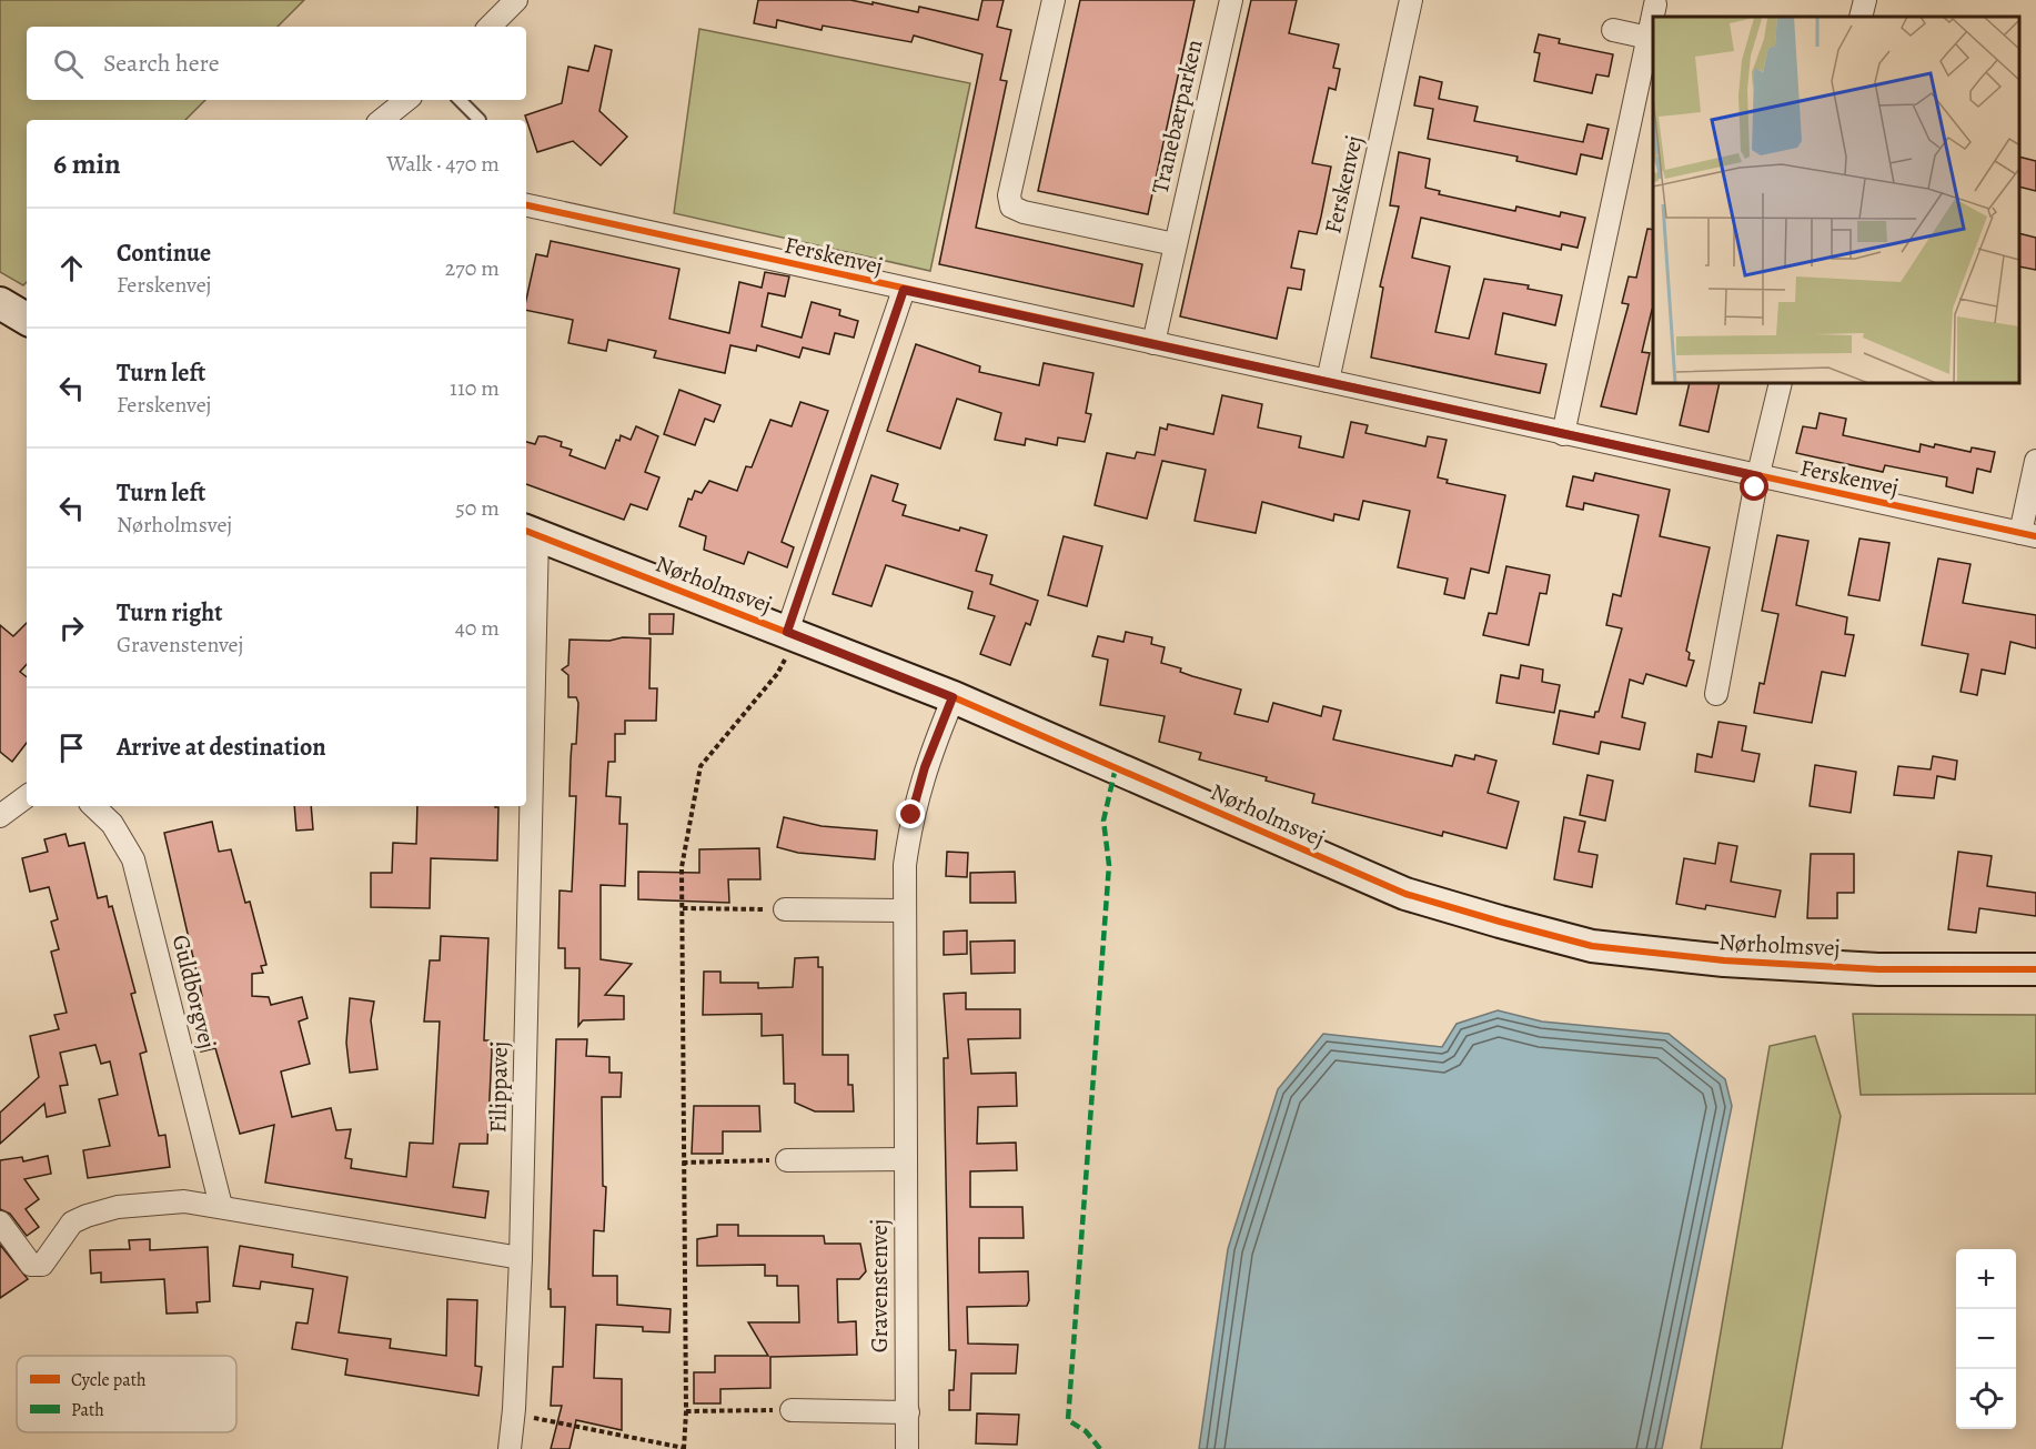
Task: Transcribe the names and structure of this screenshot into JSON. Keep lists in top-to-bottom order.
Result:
{
  "streets": {
    "street": [
      "Tranebærparken",
      "Ferskenvej",
      "Nørholmsvej",
      "Guldborgvej",
      "Filippavej",
      "Gravenstenvej"
    ]
  },
  "crossings": [
    ["Tranebærparken", "Ferskenvej"],
    ["Ferskenvej", "Nørholmsvej"],
    ["Nørholmsvej", "Filippavej"],
    ["Nørholmsvej", "Gravenstenvej"]
  ],
  "legend": ["Cycle path", "Path"],
  "page": {
    "search": "Search here",
    "heading": ["6 min", "Walk · 470 m"],
    "list": [
      ["Continue", "Ferskenvej", "270 m"],
      ["Turn left", "Ferskenvej", "110 m"],
      ["Turn left", "Nørholmsvej", "50 m"],
      ["Turn right", "Gravenstenvej", "40 m"],
      "Arrive at destination"
    ],
    "map_buttons": ["+", "−"]
  }
}
